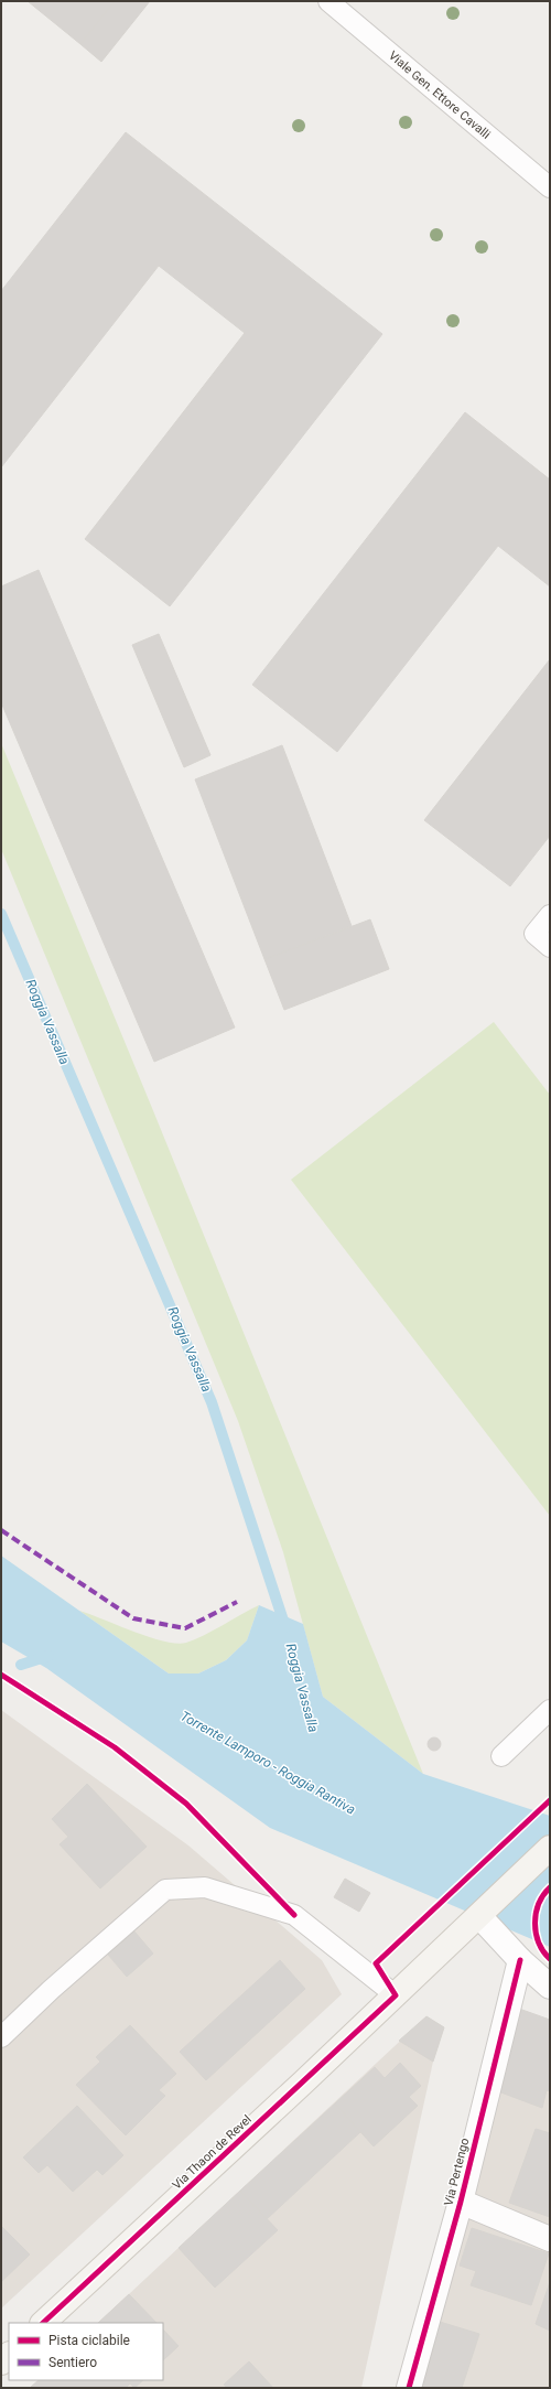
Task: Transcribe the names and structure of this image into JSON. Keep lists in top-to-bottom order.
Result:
{
  "streets": {
    "main road": ["Via Thaon de Revel"],
    "street": ["Via Pertengo"],
    "lane": ["Viale Gen. Ettore Cavalli"]
  },
  "water": ["Roggia Vassalla", "Torrente Lamporo - Roggia Rantiva"],
  "legend": ["Pista ciclabile", "Sentiero"]
}
